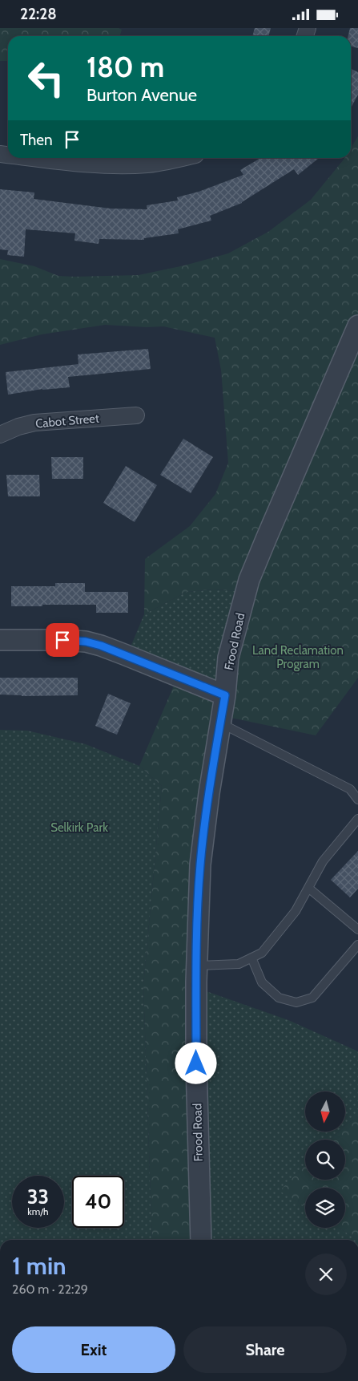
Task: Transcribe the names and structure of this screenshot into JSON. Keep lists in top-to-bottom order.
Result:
{
  "streets": {
    "street": ["Cabot Street", "Frood Road"]
  },
  "parks": ["Land Reclamation Program", "Selkirk Park"],
  "north": "bottom",
  "page": {
    "status": "22:28",
    "turn": ["180 m", "Burton Avenue"],
    "then": "Then",
    "speed": "33 km/h",
    "limit": "40",
    "heading": ["1 min", "260 m · 22:29"],
    "buttons": ["Exit", "Share"]
  }
}
